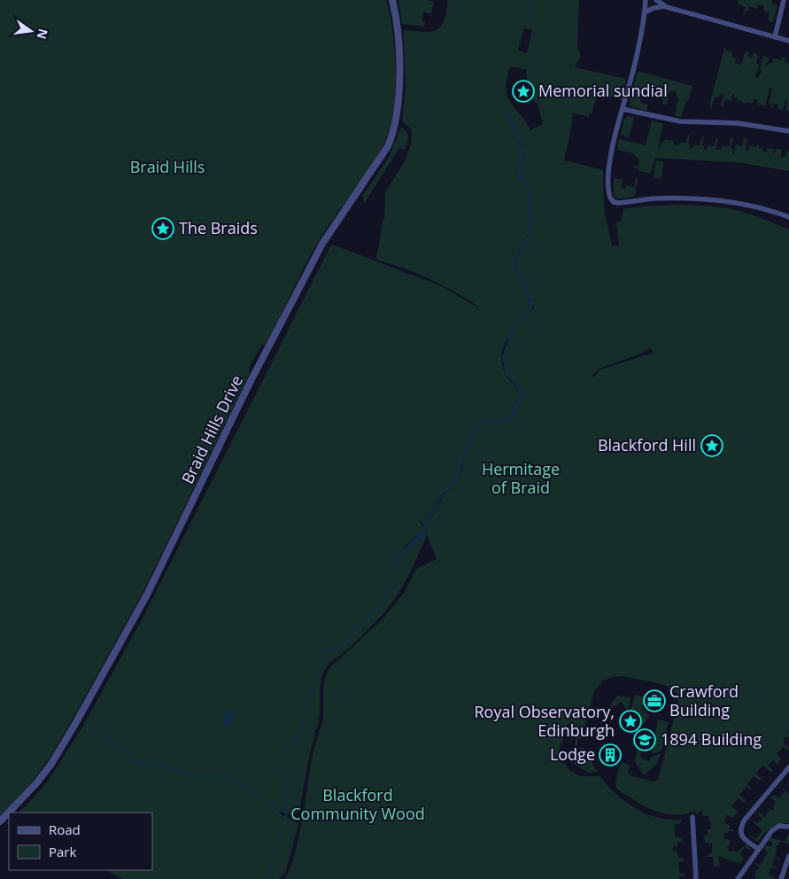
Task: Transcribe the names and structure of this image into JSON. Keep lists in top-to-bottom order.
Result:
{
  "streets": {
    "street": ["Braid Hills Drive"]
  },
  "parks": ["Braid Hills", "Hermitage of Braid", "Blackford Community Wood"],
  "places": {
    "place": [
      "Memorial sundial",
      "The Braids",
      "Blackford Hill",
      "Royal Observatory, Edinburgh"
    ],
    "office": ["Crawford Building"],
    "school or university": ["1894 Building"],
    "building": ["Lodge"]
  },
  "legend": ["Road", "Park"],
  "north": "right"
}
